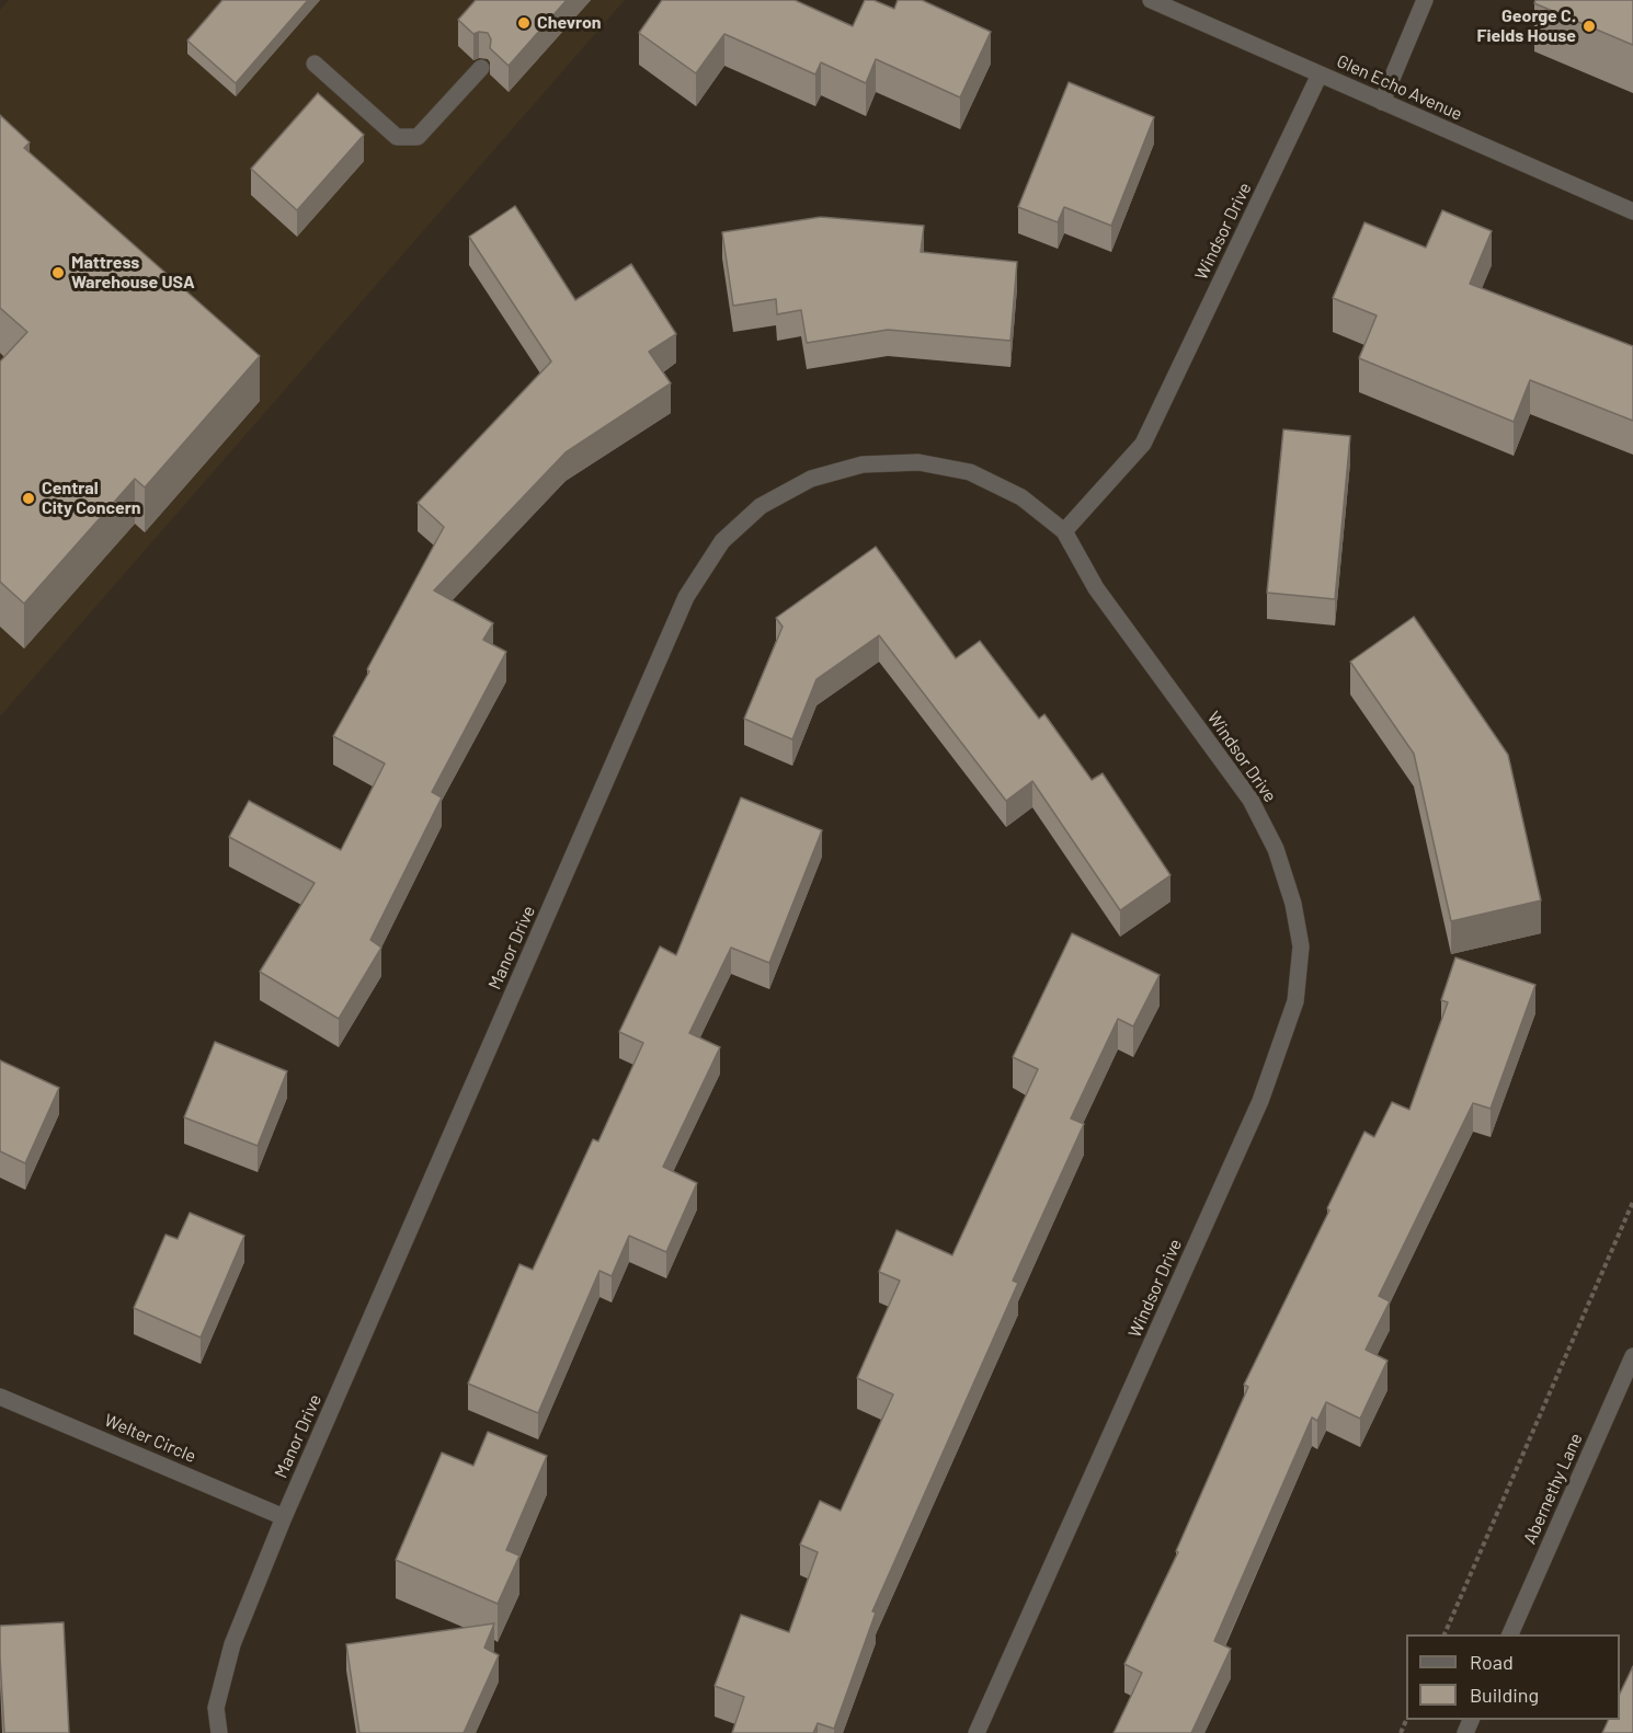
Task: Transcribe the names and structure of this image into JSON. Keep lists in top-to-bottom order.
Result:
{
  "streets": {
    "street": [
      "Glen Echo Avenue",
      "Windsor Drive",
      "Manor Drive",
      "Welter Circle",
      "Abernethy Lane"
    ]
  },
  "crossings": [
    ["Glen Echo Avenue", "Windsor Drive"],
    ["Windsor Drive", "Manor Drive"],
    ["Manor Drive", "Welter Circle"]
  ],
  "places": [
    "Chevron",
    "George C. Fields House",
    "Mattress Warehouse USA",
    "Central City Concern"
  ],
  "legend": ["Road", "Building"]
}
